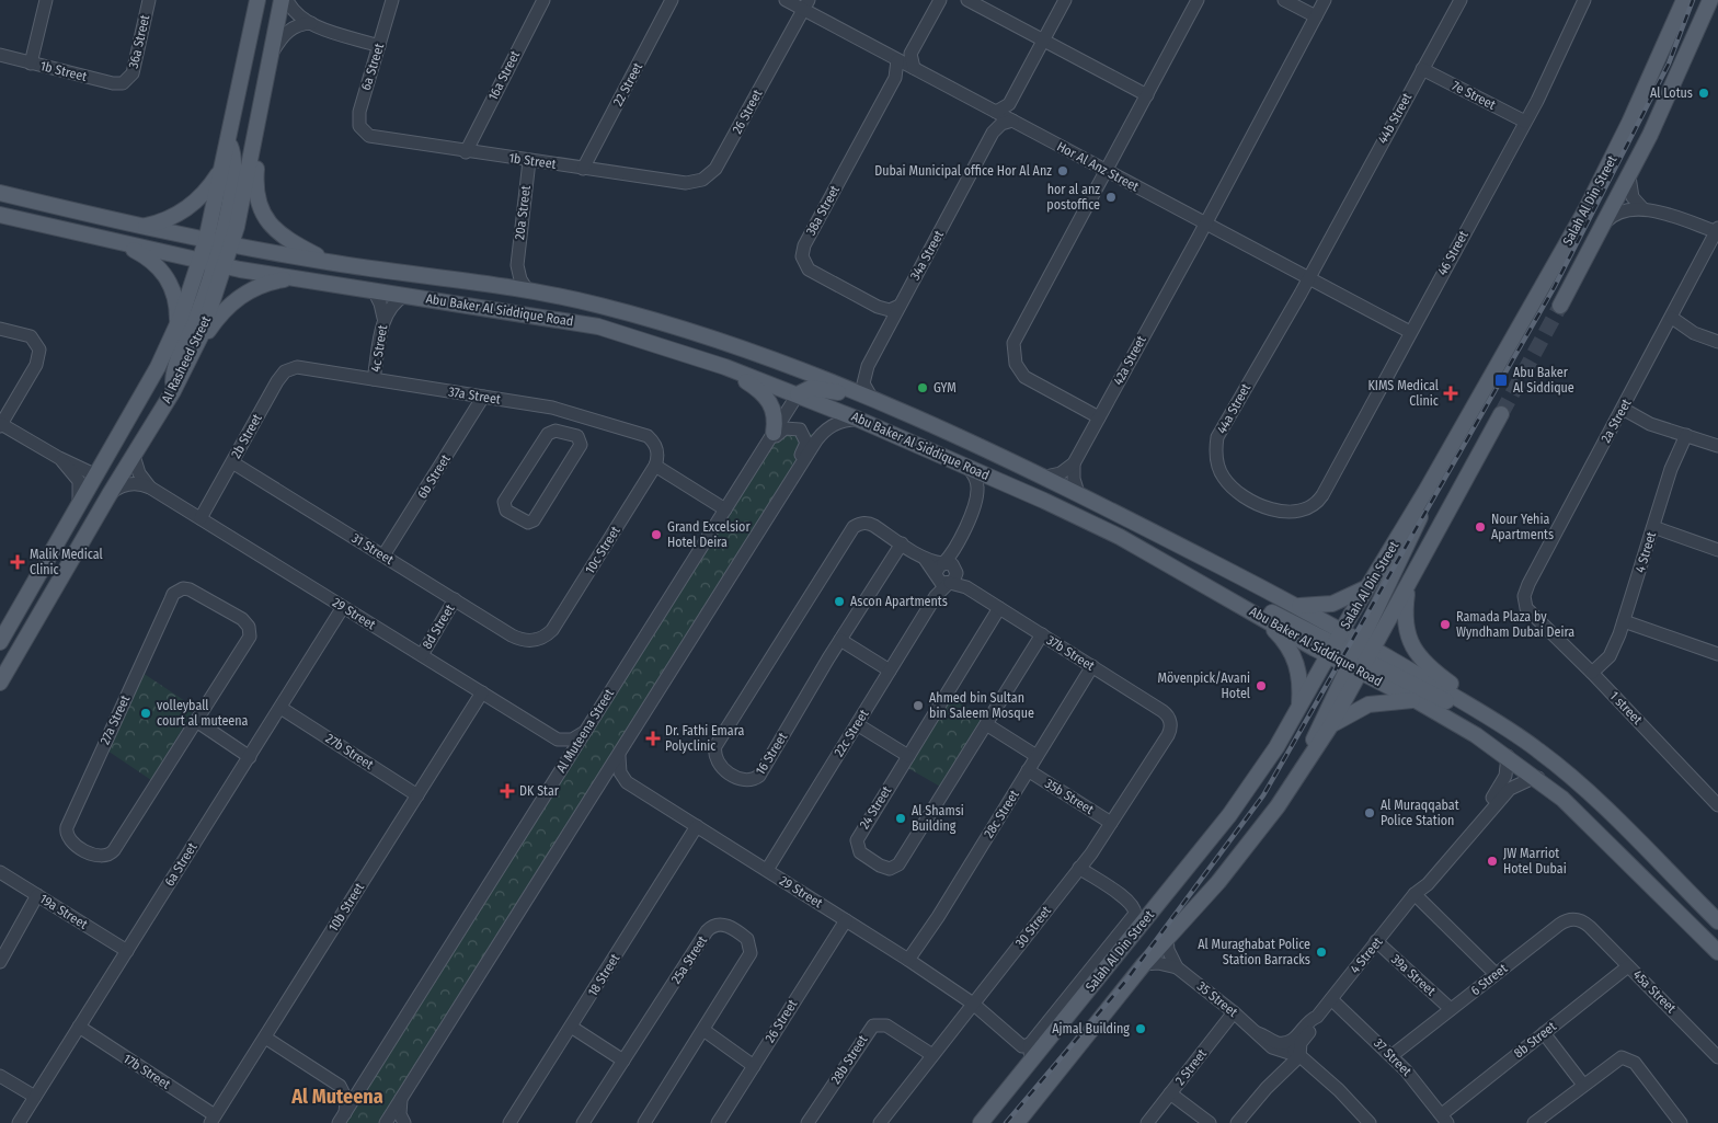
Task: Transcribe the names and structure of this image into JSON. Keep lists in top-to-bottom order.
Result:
{
  "streets": {
    "main road": ["Salah Al Din Street", "Abu Baker Al Siddique Road", "Al Rasheed Street"],
    "street": [
      "36a Street",
      "6a Street",
      "1b Street",
      "16a Street",
      "22 Street",
      "7e Street",
      "26 Street",
      "44b Street",
      "Hor Al Anz Street",
      "38a Street",
      "20a Street",
      "46 Street",
      "34a Street",
      "4c Street",
      "42a Street",
      "37a Street",
      "44a Street",
      "2a Street",
      "2b Street",
      "6b Street",
      "31 Street",
      "10c Street",
      "4 Street",
      "29 Street",
      "8d Street",
      "37b Street",
      "1 street",
      "27a Street",
      "Al Muteena Street",
      "22c Street",
      "27b Street",
      "16 Street",
      "35b Street",
      "24 Street",
      "28c Street",
      "10b Street",
      "19a Street",
      "30 Street",
      "25a Street",
      "18 Street",
      "39a Street",
      "6 Street",
      "45a Street",
      "35 Street",
      "8b Street",
      "37 Street",
      "28b Street",
      "2 Street",
      "17b Street"
    ]
  },
  "crossings": [
    ["36a Street", "1b Street"],
    ["6a Street", "1b Street"],
    ["6a Street", "29 Street"],
    ["6a Street", "27b Street"],
    ["6a Street", "19a Street"],
    ["6a Street", "17b Street"],
    ["1b Street", "16a Street"],
    ["1b Street", "22 Street"],
    ["1b Street", "26 Street"],
    ["1b Street", "20a Street"],
    ["7e Street", "44b Street"],
    ["7e Street", "46 Street"],
    ["26 Street", "Hor Al Anz Street"],
    ["26 Street", "29 Street"],
    ["44b Street", "Hor Al Anz Street"],
    ["44b Street", "44a Street"],
    ["Hor Al Anz Street", "38a Street"],
    ["Hor Al Anz Street", "46 Street"],
    ["Hor Al Anz Street", "34a Street"],
    ["Hor Al Anz Street", "42a Street"],
    ["Hor Al Anz Street", "44a Street"],
    ["Salah Al Din Street", "Abu Baker Al Siddique Road"],
    ["Salah Al Din Street", "29 Street"],
    ["38a Street", "34a Street"],
    ["20a Street", "Abu Baker Al Siddique Road"],
    ["46 Street", "44a Street"],
    ["34a Street", "Abu Baker Al Siddique Road"],
    ["Abu Baker Al Siddique Road", "4c Street"],
    ["Abu Baker Al Siddique Road", "Al Rasheed Street"],
    ["Abu Baker Al Siddique Road", "4 Street"],
    ["Abu Baker Al Siddique Road", "Al Muteena Street"],
    ["4c Street", "37a Street"],
    ["Al Rasheed Street", "29 Street"],
    ["37a Street", "2b Street"],
    ["37a Street", "6b Street"],
    ["37a Street", "10c Street"],
    ["2a Street", "1 street"],
    ["2b Street", "31 Street"],
    ["2b Street", "29 Street"],
    ["6b Street", "31 Street"],
    ["31 Street", "10c Street"],
    ["31 Street", "8d Street"],
    ["4 Street", "1 street"],
    ["4 Street", "39a Street"],
    ["4 Street", "35 Street"],
    ["4 Street", "37 Street"],
    ["29 Street", "8d Street"],
    ["29 Street", "22c Street"],
    ["29 Street", "28c Street"],
    ["29 Street", "10b Street"],
    ["29 Street", "30 Street"],
    ["29 Street", "18 Street"],
    ["37b Street", "22c Street"],
    ["37b Street", "16 Street"],
    ["37b Street", "24 Street"],
    ["37b Street", "28c Street"],
    ["37b Street", "30 Street"],
    ["27b Street", "10b Street"],
    ["35b Street", "28c Street"],
    ["35b Street", "30 Street"],
    ["10b Street", "17b Street"],
    ["30 Street", "28b Street"],
    ["39a Street", "6 Street"],
    ["6 Street", "45a Street"],
    ["6 Street", "37 Street"],
    ["45a Street", "8b Street"],
    ["35 Street", "2 Street"],
    ["8b Street", "37 Street"]
  ],
  "districts": ["Al Muteena"],
  "places": {
    "other": [
      "Al Lotus",
      "Dubai Municipal office Hor Al Anz",
      "hor al anz postoffice",
      "GYM",
      "Nour Yehia Apartments",
      "Grand Excelsior Hotel Deira",
      "Ascon Apartments",
      "Ramada Plaza by Wyndham Dubai Deira",
      "Mövenpick/Avani Hotel",
      "Ahmed bin Sultan bin Saleem Mosque",
      "volleyball court al muteena",
      "Al Muraqqabat Police Station",
      "Al Shamsi Building",
      "JW Marriot Hotel Dubai",
      "Al Muraghabat Police Station Barracks",
      "Ajmal Building"
    ],
    "transit": ["Abu Baker Al Siddique"],
    "health": [
      "KIMS Medical Clinic",
      "Malik Medical Clinic",
      "Dr. Fathi Emara Polyclinic",
      "DK Star"
    ]
  }
}
